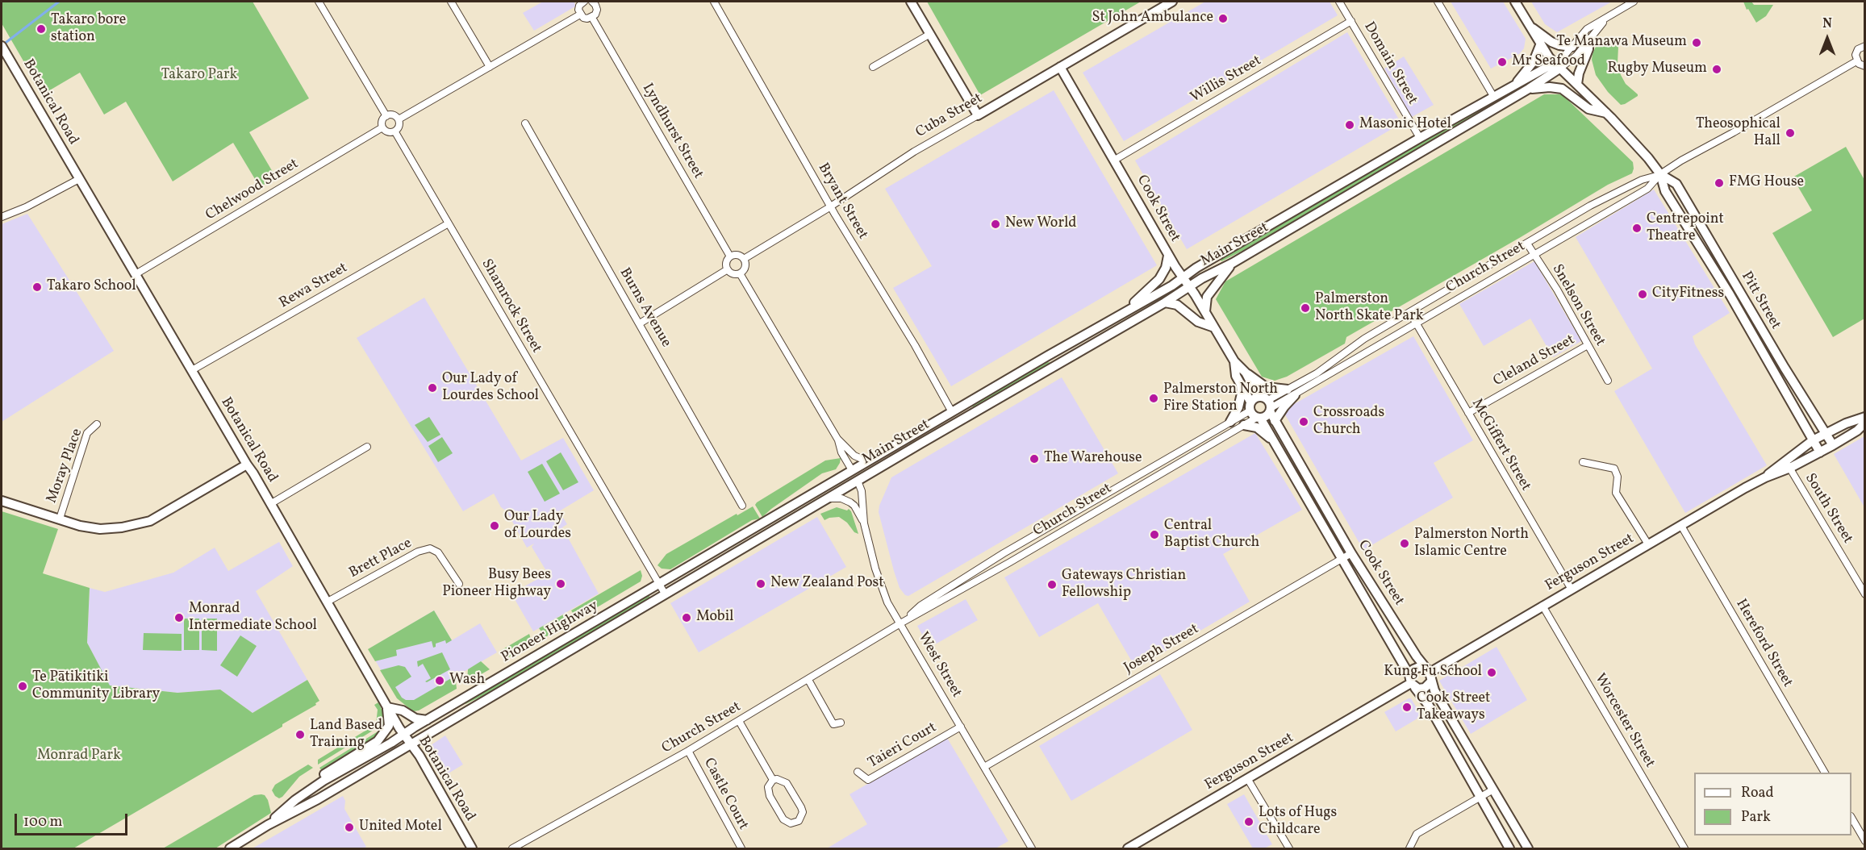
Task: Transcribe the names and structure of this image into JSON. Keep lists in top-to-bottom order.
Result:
{
  "streets": {
    "main road": [
      "Botanical Road",
      "Cuba Street",
      "Cook Street",
      "Main Street",
      "Pitt Street",
      "Ferguson Street",
      "Pioneer Highway"
    ],
    "street": [
      "Domain Street",
      "Willis Street",
      "Lyndhurst Street",
      "Chelwood Street",
      "Bryant Street",
      "Church Street",
      "Rewa Street",
      "Snelson Street",
      "Shamrock Street",
      "Burns Avenue",
      "Cleland Street",
      "McGiffert Street",
      "Moray Place",
      "South Street",
      "Brett Place",
      "Hereford Street",
      "Joseph Street",
      "West Street",
      "Worcester Street",
      "Taieri Court",
      "Castle Court"
    ]
  },
  "crossings": [
    ["Domain Street", "Willis Street"],
    ["Domain Street", "Main Street"],
    ["Willis Street", "Cook Street"],
    ["Botanical Road", "Chelwood Street"],
    ["Botanical Road", "Rewa Street"],
    ["Botanical Road", "Brett Place"],
    ["Botanical Road", "Pioneer Highway"],
    ["Cuba Street", "Lyndhurst Street"],
    ["Cuba Street", "Bryant Street"],
    ["Cuba Street", "Cook Street"],
    ["Chelwood Street", "Shamrock Street"],
    ["Bryant Street", "Main Street"],
    ["Cook Street", "Main Street"],
    ["Cook Street", "Church Street"],
    ["Cook Street", "Ferguson Street"],
    ["Cook Street", "Joseph Street"],
    ["Main Street", "Pitt Street"],
    ["Main Street", "Pioneer Highway"],
    ["Main Street", "West Street"],
    ["Church Street", "Pitt Street"],
    ["Church Street", "Snelson Street"],
    ["Church Street", "McGiffert Street"],
    ["Church Street", "West Street"],
    ["Church Street", "Castle Court"],
    ["Rewa Street", "Shamrock Street"],
    ["Pitt Street", "Ferguson Street"],
    ["Snelson Street", "Cleland Street"],
    ["Shamrock Street", "Pioneer Highway"],
    ["Cleland Street", "McGiffert Street"],
    ["McGiffert Street", "Ferguson Street"],
    ["South Street", "Ferguson Street"],
    ["Ferguson Street", "Hereford Street"],
    ["Ferguson Street", "Worcester Street"],
    ["Pioneer Highway", "West Street"],
    ["Joseph Street", "West Street"],
    ["West Street", "Taieri Court"]
  ],
  "parks": ["Takaro Park", "Monrad Park"],
  "places": [
    "St John Ambulance",
    "Takaro bore station",
    "Te Manawa Museum",
    "Mr Seafood",
    "Rugby Museum",
    "Masonic Hotel",
    "Theosophical Hall",
    "FMG House",
    "New World",
    "Centrepoint Theatre",
    "Takaro School",
    "CityFitness",
    "Palmerston North Skate Park",
    "Our Lady of Lourdes School",
    "Palmerston North Fire Station",
    "Crossroads Church",
    "The Warehouse",
    "Our Lady of Lourdes",
    "Central Baptist Church",
    "Palmerston North Islamic Centre",
    "Busy Bees Pioneer Highway",
    "New Zealand Post",
    "Gateways Christian Fellowship",
    "Monrad Intermediate School",
    "Mobil",
    "Kung Fu School",
    "Wash",
    "Te Pātikitiki Community Library",
    "Cook Street Takeaways",
    "Land Based Training",
    "Lots of Hugs Childcare",
    "United Motel"
  ],
  "legend": ["Road", "Park"],
  "scale_bar": "100 m",
  "north": "top"
}
